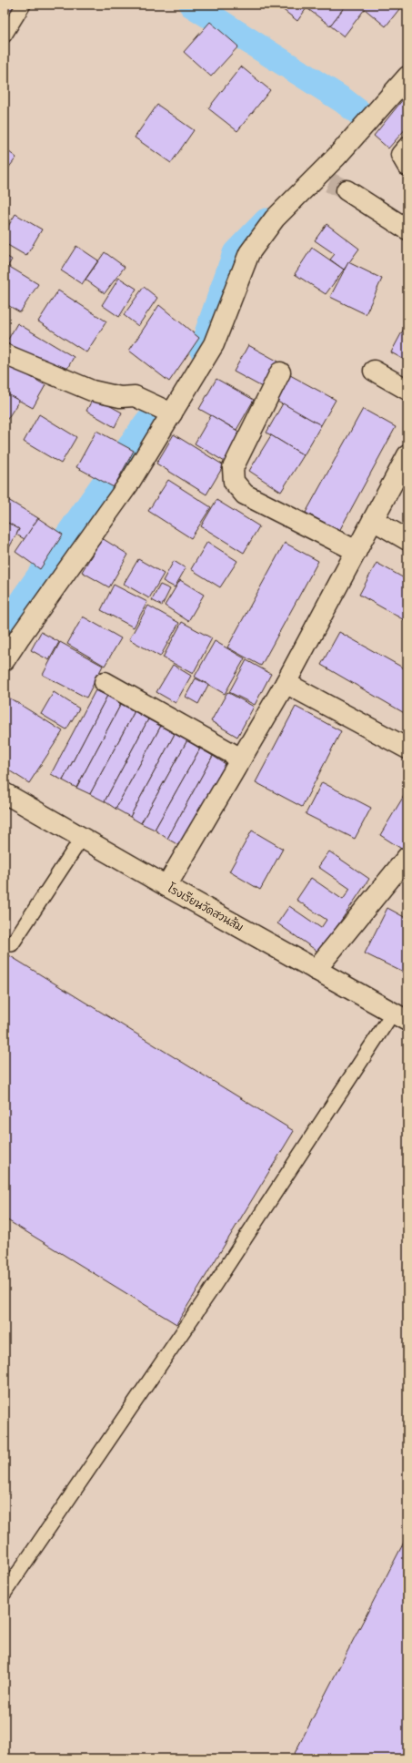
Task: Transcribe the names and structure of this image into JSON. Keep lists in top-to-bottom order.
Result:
{
  "streets": {
    "street": ["โรงเรียนวัดสวนส้ม"]
  }
}
